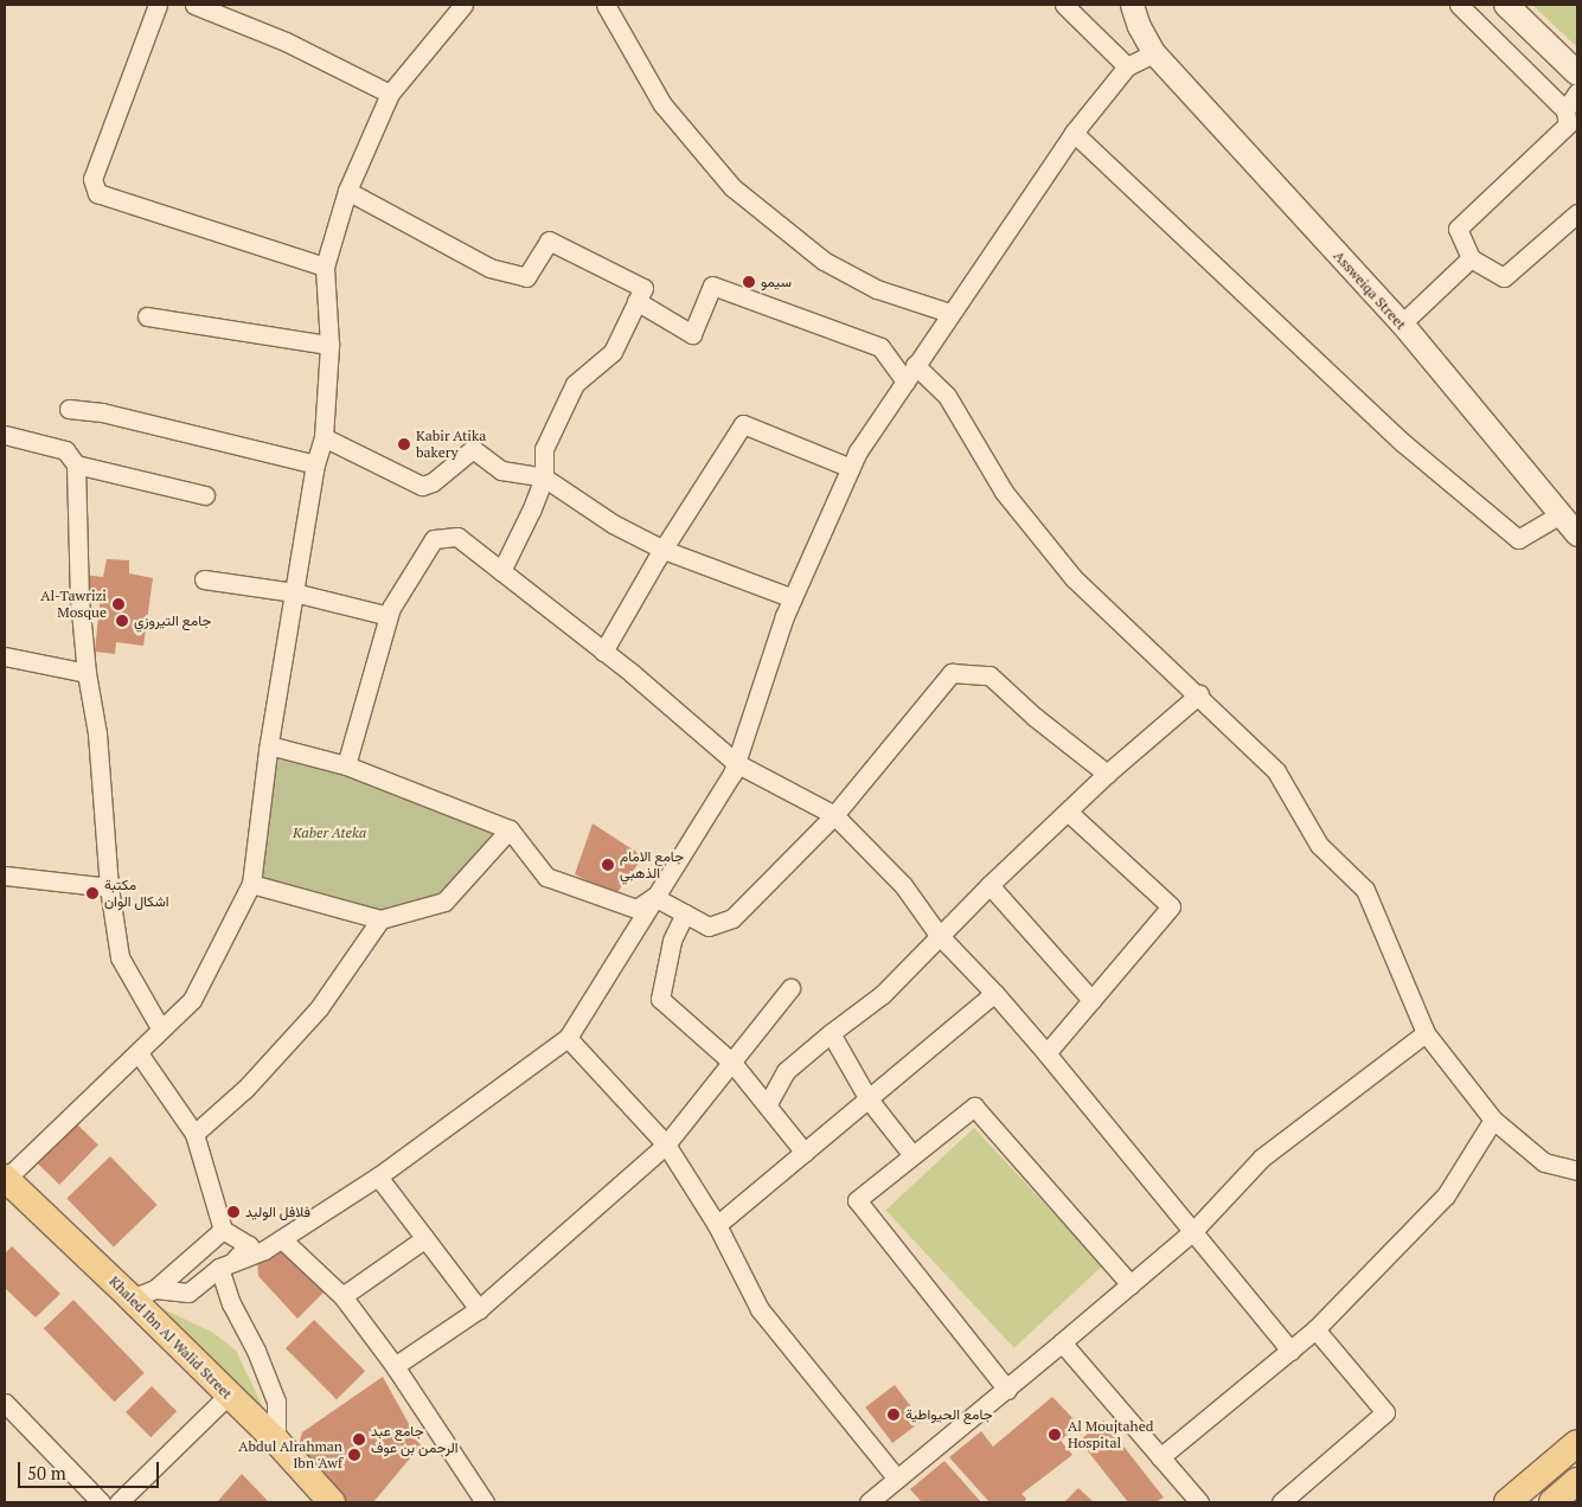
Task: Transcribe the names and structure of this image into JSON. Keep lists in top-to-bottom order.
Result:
{
  "streets": {
    "main road": ["Khaled Ibn Al Walid Street"],
    "street": ["Assweiqa Street"]
  },
  "parks": ["Kaber Ateka"],
  "places": [
    "سيمو",
    "Kabir Atika bakery",
    "Al-Tawrizi Mosque",
    "جامع التيروزي",
    "جامع الامام الذهبي",
    "مكتبة اشكال الوان",
    "فلافل الوليد",
    "جامع الحيواطية",
    "Al Moujtahed Hospital",
    "جامع عبد الرحمن بن عوف",
    "Abdul Alrahman Ibn 'Awf"
  ],
  "scale_bar": "50 m"
}
